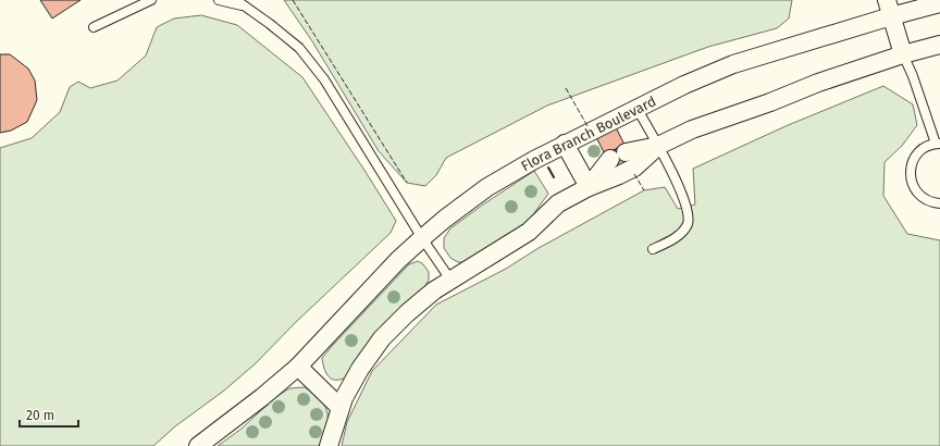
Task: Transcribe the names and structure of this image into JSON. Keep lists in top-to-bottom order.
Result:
{
  "streets": {
    "street": ["Flora Branch Boulevard"]
  },
  "scale_bar": "20 m"
}
